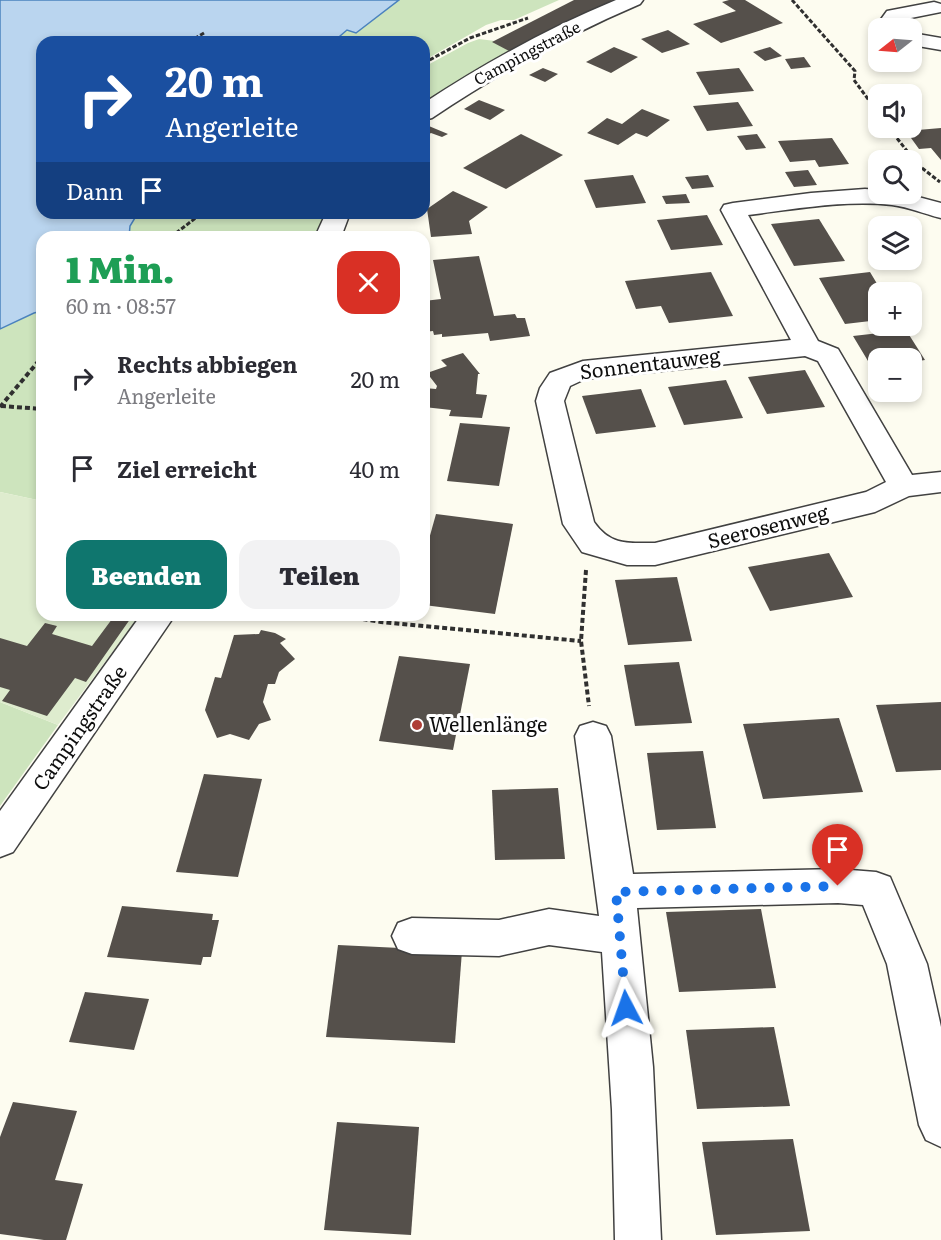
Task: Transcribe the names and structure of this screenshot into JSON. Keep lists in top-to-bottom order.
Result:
{
  "streets": {
    "street": ["Campingstraße", "Sonnentauweg", "Seerosenweg"]
  },
  "crossings": [
    ["Sonnentauweg", "Seerosenweg"]
  ],
  "places": ["Wellenlänge"],
  "north": "left",
  "page": {
    "map_buttons": ["+", "−"],
    "turn": ["20 m", "Angerleite"],
    "then": "Dann",
    "heading": ["1 Min.", "60 m · 08:57"],
    "list": [
      {
        "name": "Rechts abbiegen",
        "note": "Angerleite",
        "value": "20 m"
      },
      {
        "name": "Ziel erreicht",
        "value": "40 m"
      }
    ],
    "buttons": ["Beenden", "Teilen"]
  }
}
